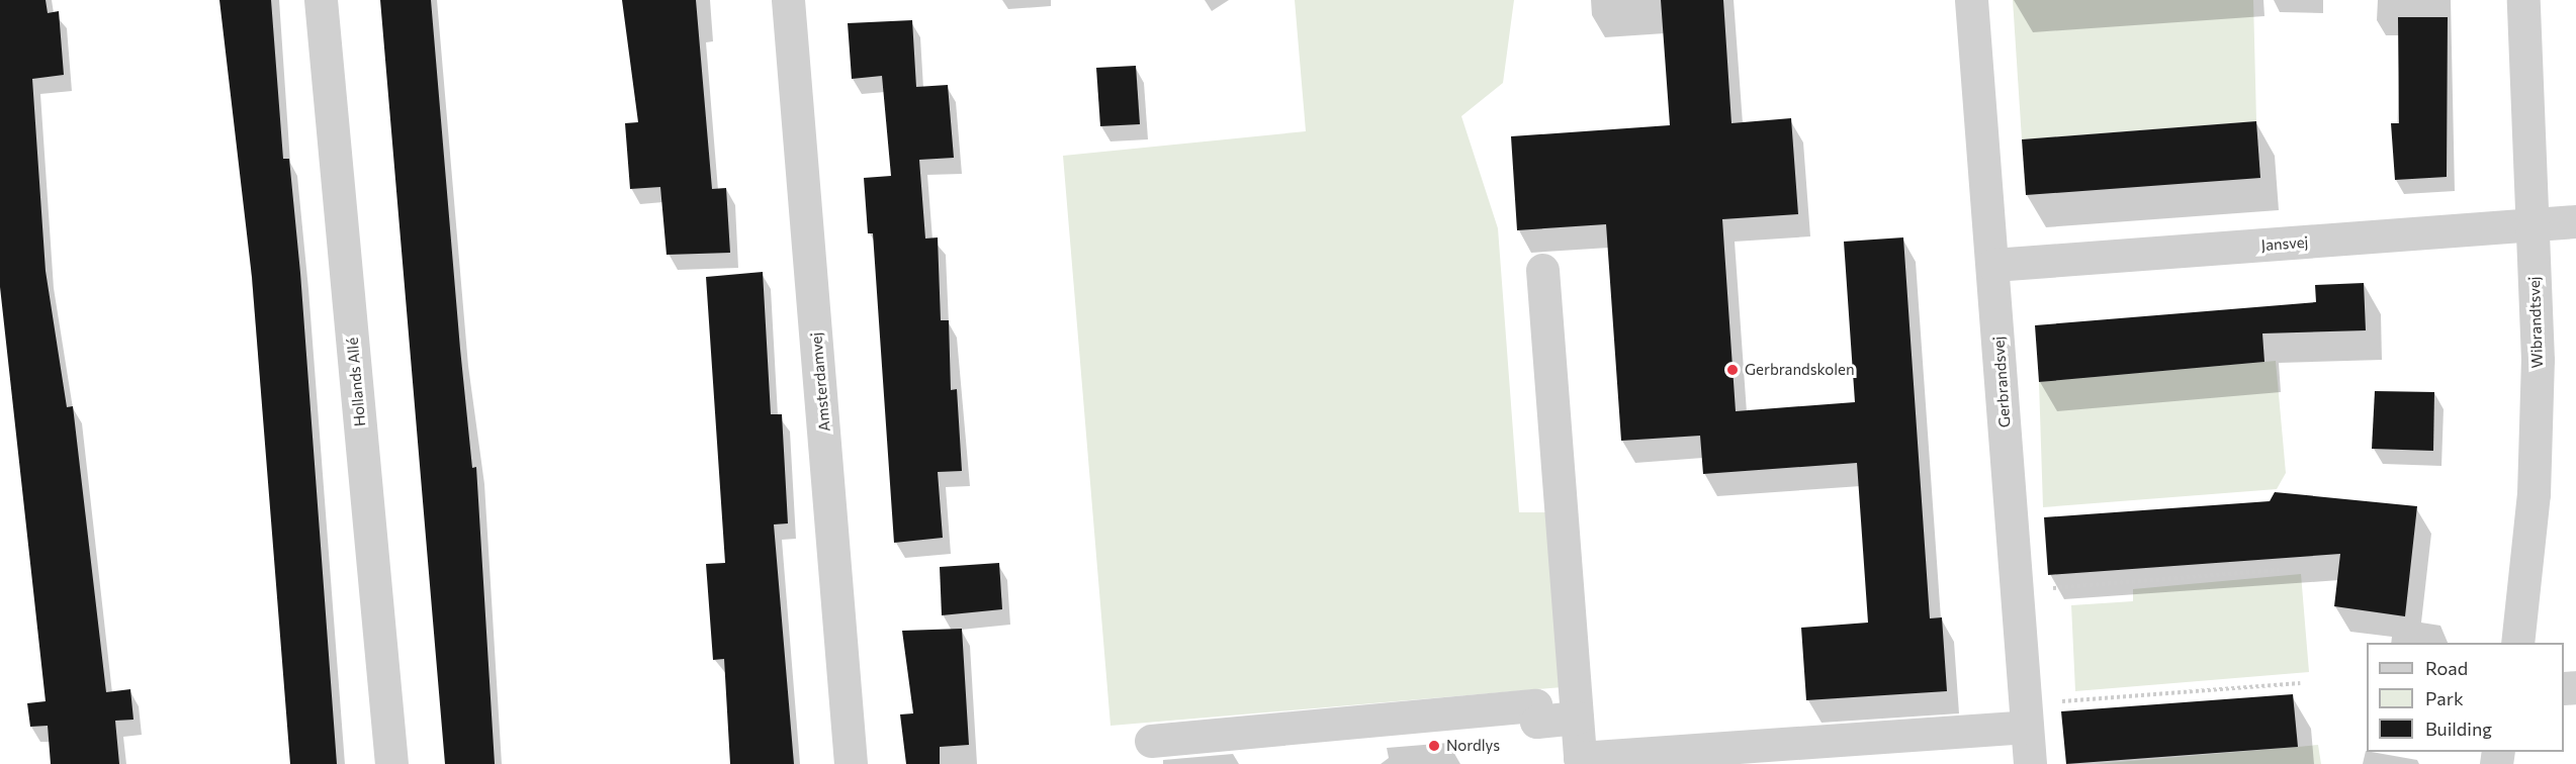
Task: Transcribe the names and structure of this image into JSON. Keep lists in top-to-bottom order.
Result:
{
  "streets": {
    "street": [
      "Jansvej",
      "Wibrandtsvej",
      "Hollands Allé",
      "Amsterdamvej",
      "Gerbrandsvej"
    ]
  },
  "crossings": [
    ["Jansvej", "Wibrandtsvej"],
    ["Jansvej", "Gerbrandsvej"]
  ],
  "places": ["Gerbrandskolen", "Nordlys"],
  "legend": ["Road", "Park", "Building"]
}
